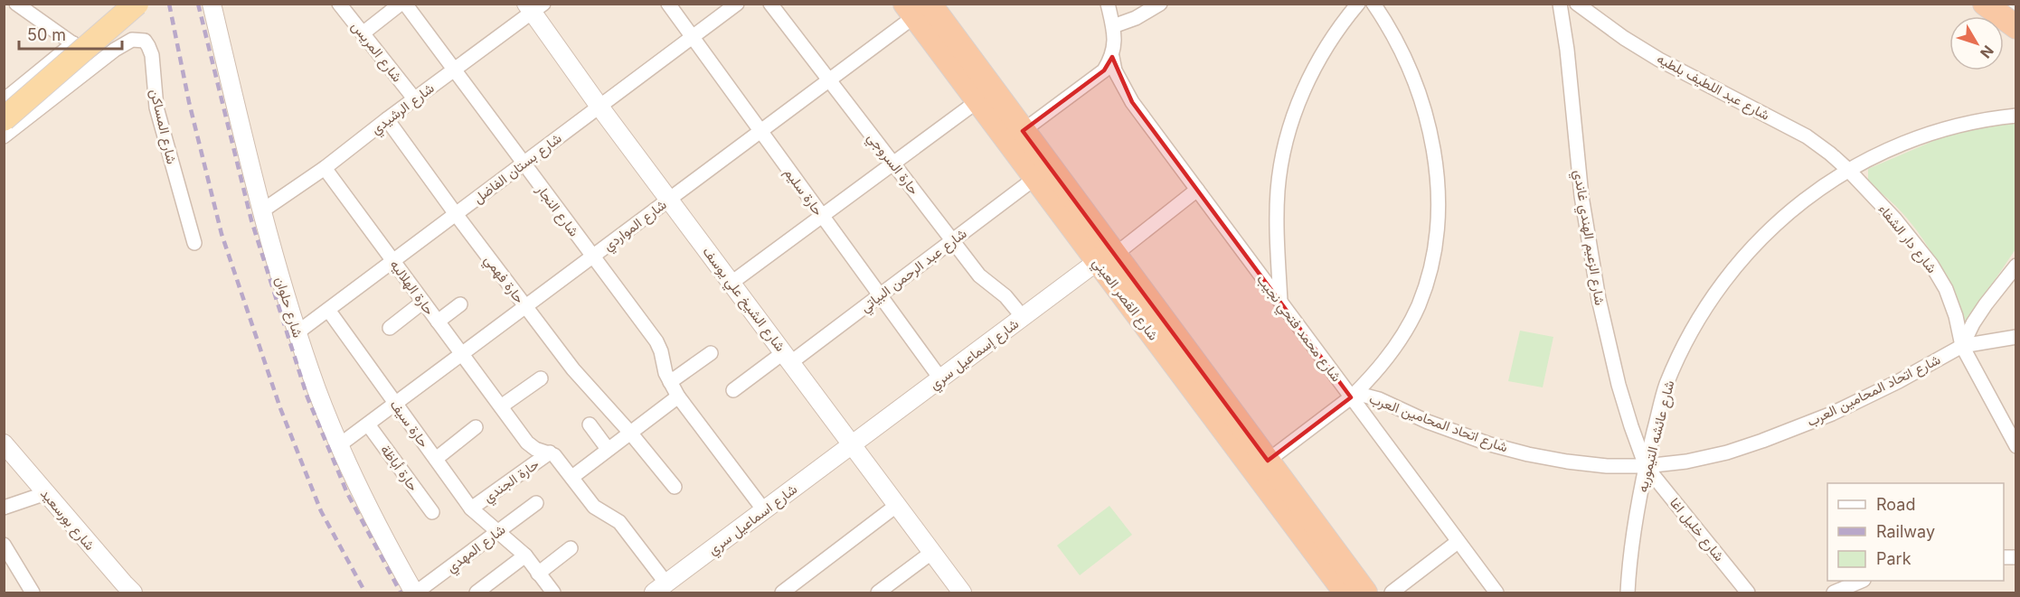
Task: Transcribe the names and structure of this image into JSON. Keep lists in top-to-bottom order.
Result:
{
  "streets": {
    "highway": ["شارع القصر العيني"],
    "street": [
      "شارع المريس",
      "شارع عبد اللطيف بلطيه",
      "شارع الرشيدي",
      "شارع المساكن",
      "حارة السروجي",
      "شارع بستان الفاضل",
      "حارة سليم",
      "شارع النجار",
      "شارع المواردي",
      "شارع الزعيم الهندي غاندي",
      "شارع دار الشفاء",
      "شارع عبد الرحمن البياتي",
      "حارة فهمي",
      "حارة الهلاليه",
      "شارع الشيخ علي يوسف",
      "شارع حلوان",
      "شارع محمد فتحي نجيب",
      "شارع إسماعيل سري",
      "شارع اتحاد المحامين العرب",
      "حارة سيف",
      "شارع عائشه التيموريه",
      "حارة أباظة",
      "حارة الجندي",
      "شارع بورسعيد",
      "شارع اسماعيل سري",
      "شارع خليل اغا",
      "شارع المهدي"
    ]
  },
  "crossings": [
    ["شارع المريس", "شارع الرشيدي"],
    ["شارع عبد اللطيف بلطيه", "شارع دار الشفاء"],
    ["شارع عبد اللطيف بلطيه", "شارع عائشه التيموريه"],
    ["شارع الرشيدي", "شارع النجار"],
    ["شارع الرشيدي", "حارة فهمي"],
    ["شارع الرشيدي", "حارة الهلاليه"],
    ["شارع الرشيدي", "شارع الشيخ علي يوسف"],
    ["شارع الرشيدي", "شارع حلوان"],
    ["حارة السروجي", "شارع المواردي"],
    ["حارة السروجي", "شارع عبد الرحمن البياتي"],
    ["حارة السروجي", "شارع إسماعيل سري"],
    ["شارع بستان الفاضل", "حارة سليم"],
    ["شارع بستان الفاضل", "شارع النجار"],
    ["شارع بستان الفاضل", "حارة فهمي"],
    ["شارع بستان الفاضل", "حارة الهلاليه"],
    ["شارع بستان الفاضل", "شارع الشيخ علي يوسف"],
    ["شارع بستان الفاضل", "شارع حلوان"],
    ["شارع بستان الفاضل", "حارة سيف"],
    ["حارة سليم", "شارع المواردي"],
    ["حارة سليم", "شارع عبد الرحمن البياتي"],
    ["حارة سليم", "شارع إسماعيل سري"],
    ["شارع النجار", "شارع المواردي"],
    ["شارع النجار", "شارع اسماعيل سري"],
    ["شارع المواردي", "حارة فهمي"],
    ["شارع المواردي", "حارة الهلاليه"],
    ["شارع المواردي", "شارع الشيخ علي يوسف"],
    ["شارع المواردي", "شارع القصر العيني"],
    ["شارع المواردي", "شارع حلوان"],
    ["شارع المواردي", "حارة سيف"],
    ["شارع المواردي", "حارة أباظة"],
    ["شارع الزعيم الهندي غاندي", "شارع اتحاد المحامين العرب"],
    ["شارع الزعيم الهندي غاندي", "شارع عائشه التيموريه"],
    ["شارع الزعيم الهندي غاندي", "شارع خليل اغا"],
    ["شارع دار الشفاء", "شارع اتحاد المحامين العرب"],
    ["شارع دار الشفاء", "شارع عائشه التيموريه"],
    ["شارع عبد الرحمن البياتي", "شارع الشيخ علي يوسف"],
    ["شارع عبد الرحمن البياتي", "شارع القصر العيني"],
    ["حارة الهلاليه", "حارة الجندي"],
    ["حارة الهلاليه", "شارع اسماعيل سري"],
    ["شارع الشيخ علي يوسف", "شارع إسماعيل سري"],
    ["شارع الشيخ علي يوسف", "شارع اسماعيل سري"],
    ["شارع القصر العيني", "شارع إسماعيل سري"],
    ["شارع القصر العيني", "شارع اتحاد المحامين العرب"],
    ["شارع حلوان", "شارع المهدي"],
    ["شارع محمد فتحي نجيب", "شارع اتحاد المحامين العرب"],
    ["شارع إسماعيل سري", "شارع اسماعيل سري"],
    ["شارع اتحاد المحامين العرب", "شارع عائشه التيموريه"],
    ["شارع اتحاد المحامين العرب", "شارع خليل اغا"],
    ["حارة سيف", "حارة الجندي"],
    ["حارة سيف", "شارع المهدي"],
    ["شارع عائشه التيموريه", "شارع خليل اغا"]
  ],
  "legend": ["Road", "Railway", "Park"],
  "scale_bar": "50 m",
  "north": "bottom right"
}
